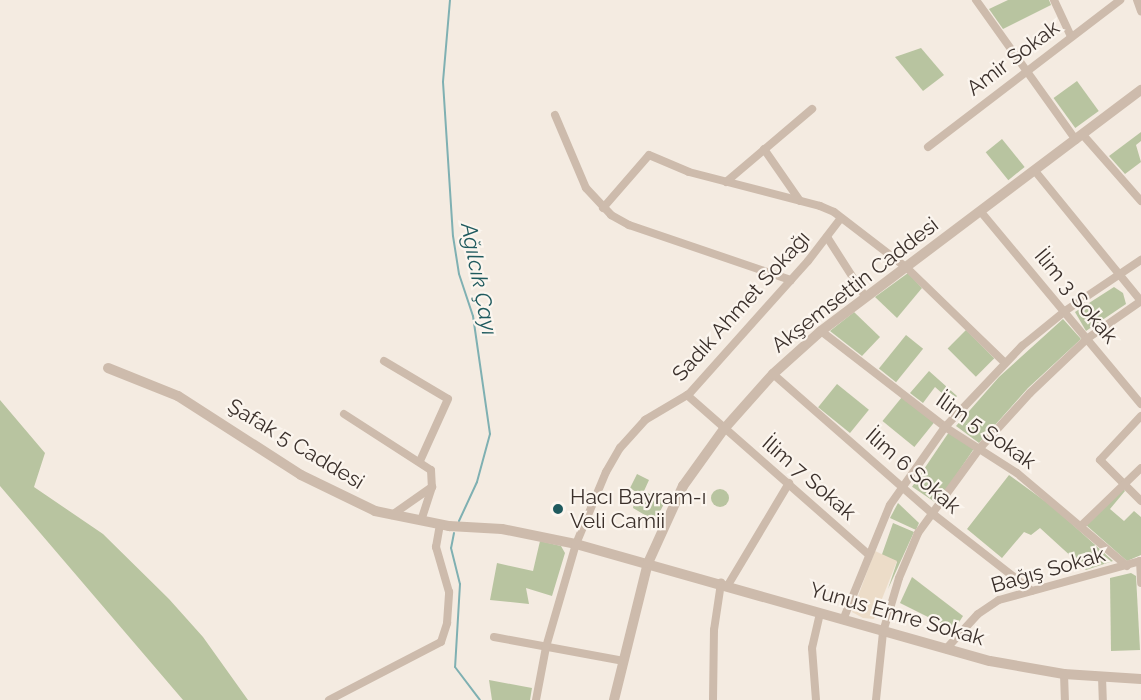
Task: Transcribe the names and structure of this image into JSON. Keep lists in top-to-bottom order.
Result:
{
  "streets": {
    "street": [
      "Amir Sokak",
      "Akşemsettin Caddesi",
      "İlim 3 Sokak",
      "Sadık Ahmet Sokağı",
      "İlim 5 Sokak",
      "Şafak 5 Caddesi",
      "İlim 6 Sokak",
      "İlim 7 Sokak",
      "Bağış Sokak",
      "Yunus Emre Sokak"
    ]
  },
  "crossings": [
    ["Akşemsettin Caddesi", "İlim 3 Sokak"],
    ["Akşemsettin Caddesi", "İlim 5 Sokak"],
    ["Akşemsettin Caddesi", "Şafak 5 Caddesi"],
    ["Akşemsettin Caddesi", "İlim 6 Sokak"],
    ["Akşemsettin Caddesi", "İlim 7 Sokak"],
    ["Akşemsettin Caddesi", "Yunus Emre Sokak"],
    ["Sadık Ahmet Sokağı", "Şafak 5 Caddesi"],
    ["Sadık Ahmet Sokağı", "İlim 7 Sokak"],
    ["İlim 5 Sokak", "Bağış Sokak"],
    ["Şafak 5 Caddesi", "Yunus Emre Sokak"],
    ["İlim 6 Sokak", "Bağış Sokak"],
    ["Bağış Sokak", "Yunus Emre Sokak"]
  ],
  "water": ["Ağılcık Çayı"],
  "places": ["Hacı Bayram-ı Veli Camii"]
}
